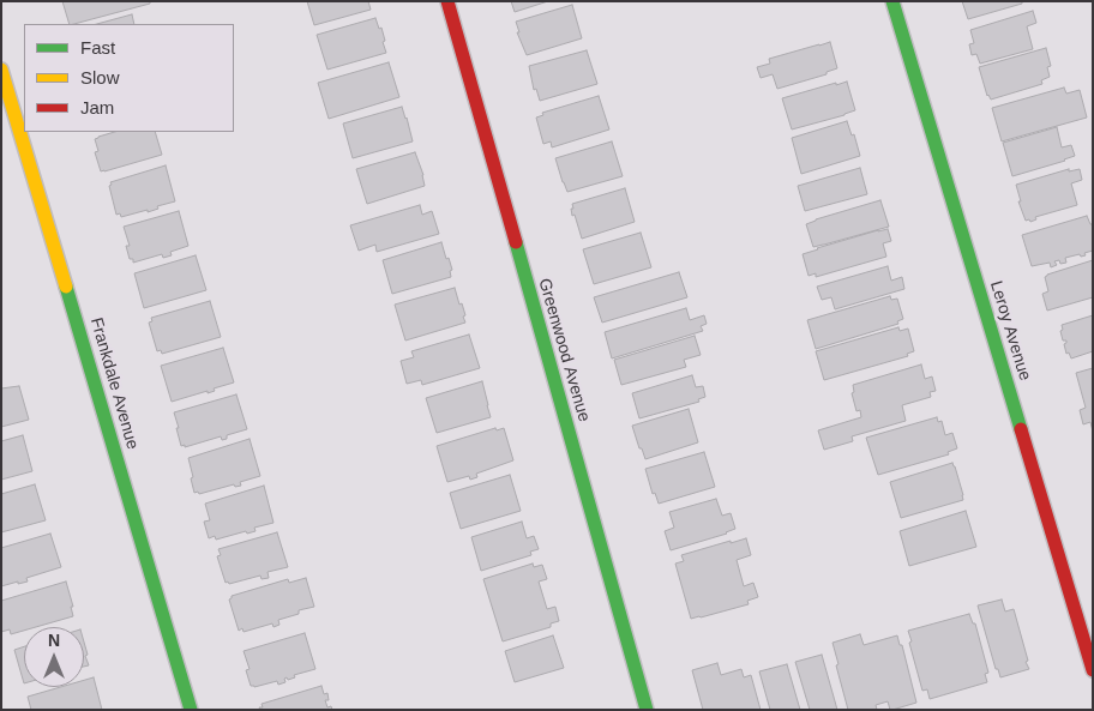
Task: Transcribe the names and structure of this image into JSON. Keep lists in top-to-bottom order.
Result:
{
  "streets": {
    "street": ["Leroy Avenue", "Greenwood Avenue", "Frankdale Avenue"]
  },
  "legend": ["Fast", "Slow", "Jam"],
  "north": "top"
}
